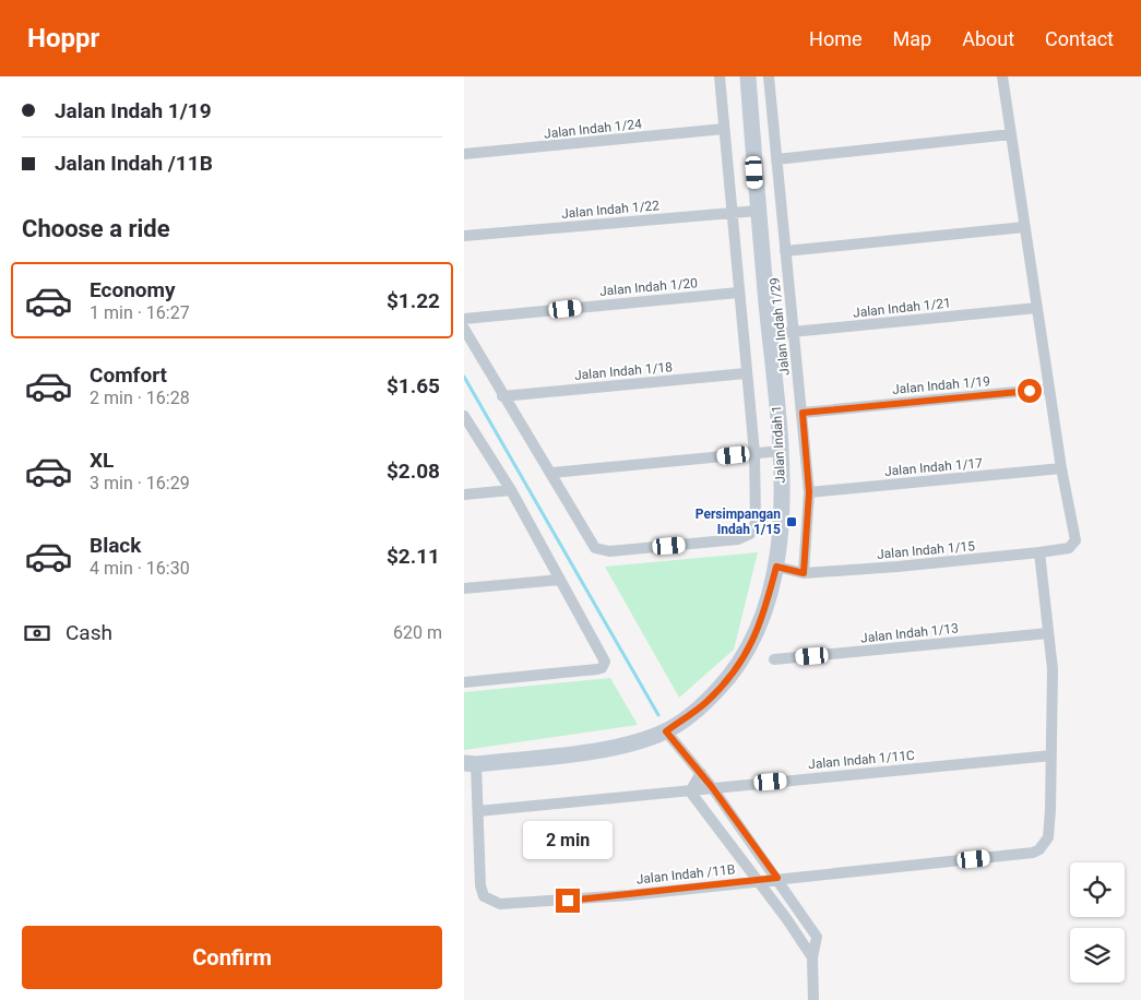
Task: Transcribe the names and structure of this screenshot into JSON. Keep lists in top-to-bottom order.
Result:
{
  "streets": {
    "street": [
      "Jalan Indah 1/24",
      "Jalan Indah 1/22",
      "Jalan Indah 1/20",
      "Jalan Indah 1/21",
      "Jalan Indah 1/29",
      "Jalan Indah 1/18",
      "Jalan Indah 1/19",
      "Jalan Indah 1",
      "Jalan Indah 1/17",
      "Jalan Indah 1/15",
      "Jalan Indah 1/13",
      "Jalan Indah 1/11C",
      "Jalan Indah /11B"
    ]
  },
  "crossings": [
    ["Jalan Indah 1/22", "Jalan Indah 1"],
    ["Jalan Indah 1/21", "Jalan Indah 1/29"],
    ["Jalan Indah 1/21", "Jalan Indah 1"],
    ["Jalan Indah 1/29", "Jalan Indah 1/19"],
    ["Jalan Indah 1/29", "Jalan Indah 1/17"],
    ["Jalan Indah 1/29", "Jalan Indah 1/15"],
    ["Jalan Indah 1", "Jalan Indah 1/15"],
    ["Jalan Indah 1/17", "Jalan Indah 1/15"],
    ["Jalan Indah 1/11C", "Jalan Indah /11B"]
  ],
  "places": {
    "transit": ["Persimpangan Indah 1/15"]
  },
  "page": {
    "header": "Hoppr",
    "nav": [
      "Home",
      "Map",
      "About",
      "Contact"
    ],
    "banner": ["Jalan Indah 1/19", "Jalan Indah /11B"],
    "heading": "Choose a ride",
    "list": [
      {
        "name": "Economy",
        "note": "1 min · 16:27",
        "value": "$1.22"
      },
      {
        "name": "Comfort",
        "note": "2 min · 16:28",
        "value": "$1.65"
      },
      {
        "name": "XL",
        "note": "3 min · 16:29",
        "value": "$2.08"
      },
      {
        "name": "Black",
        "note": "4 min · 16:30",
        "value": "$2.11"
      }
    ],
    "pay": ["Cash", "620 m"],
    "bubble": "2 min",
    "buttons": "Confirm"
  }
}
